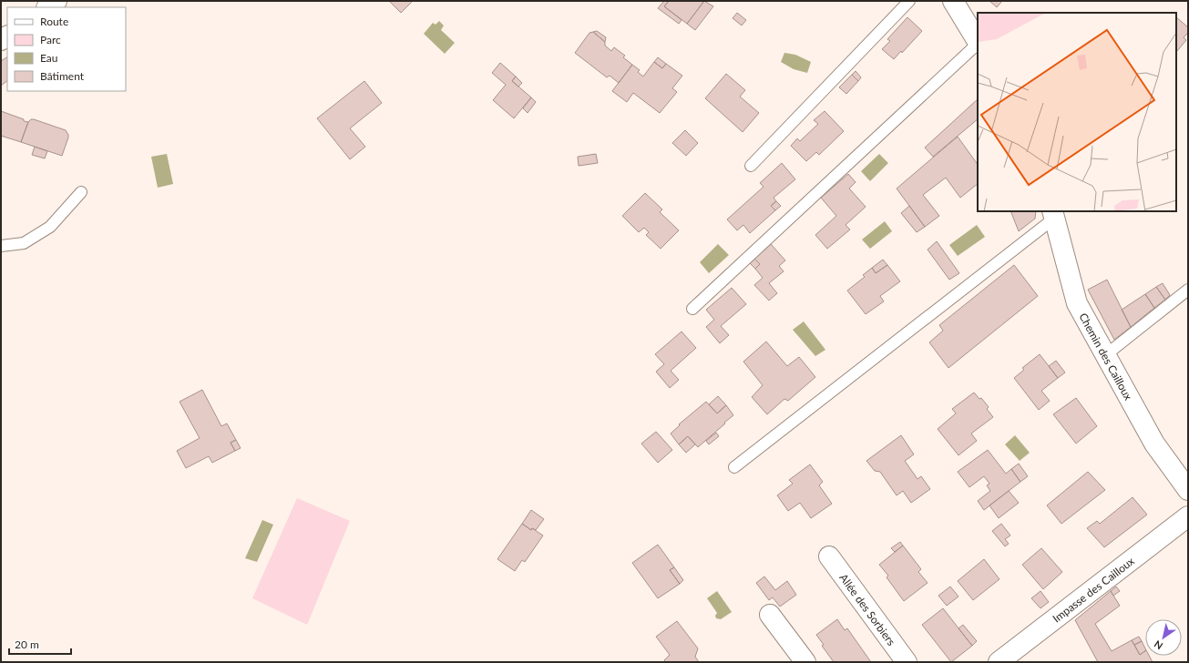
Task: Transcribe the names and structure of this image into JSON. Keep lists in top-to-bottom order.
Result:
{
  "streets": {
    "street": ["Chemin des Cailloux", "Impasse des Cailloux", "Allée des Sorbiers"]
  },
  "legend": [
    "Route",
    "Parc",
    "Eau",
    "Bâtiment"
  ],
  "scale_bar": "20 m",
  "north": "bottom left"
}
